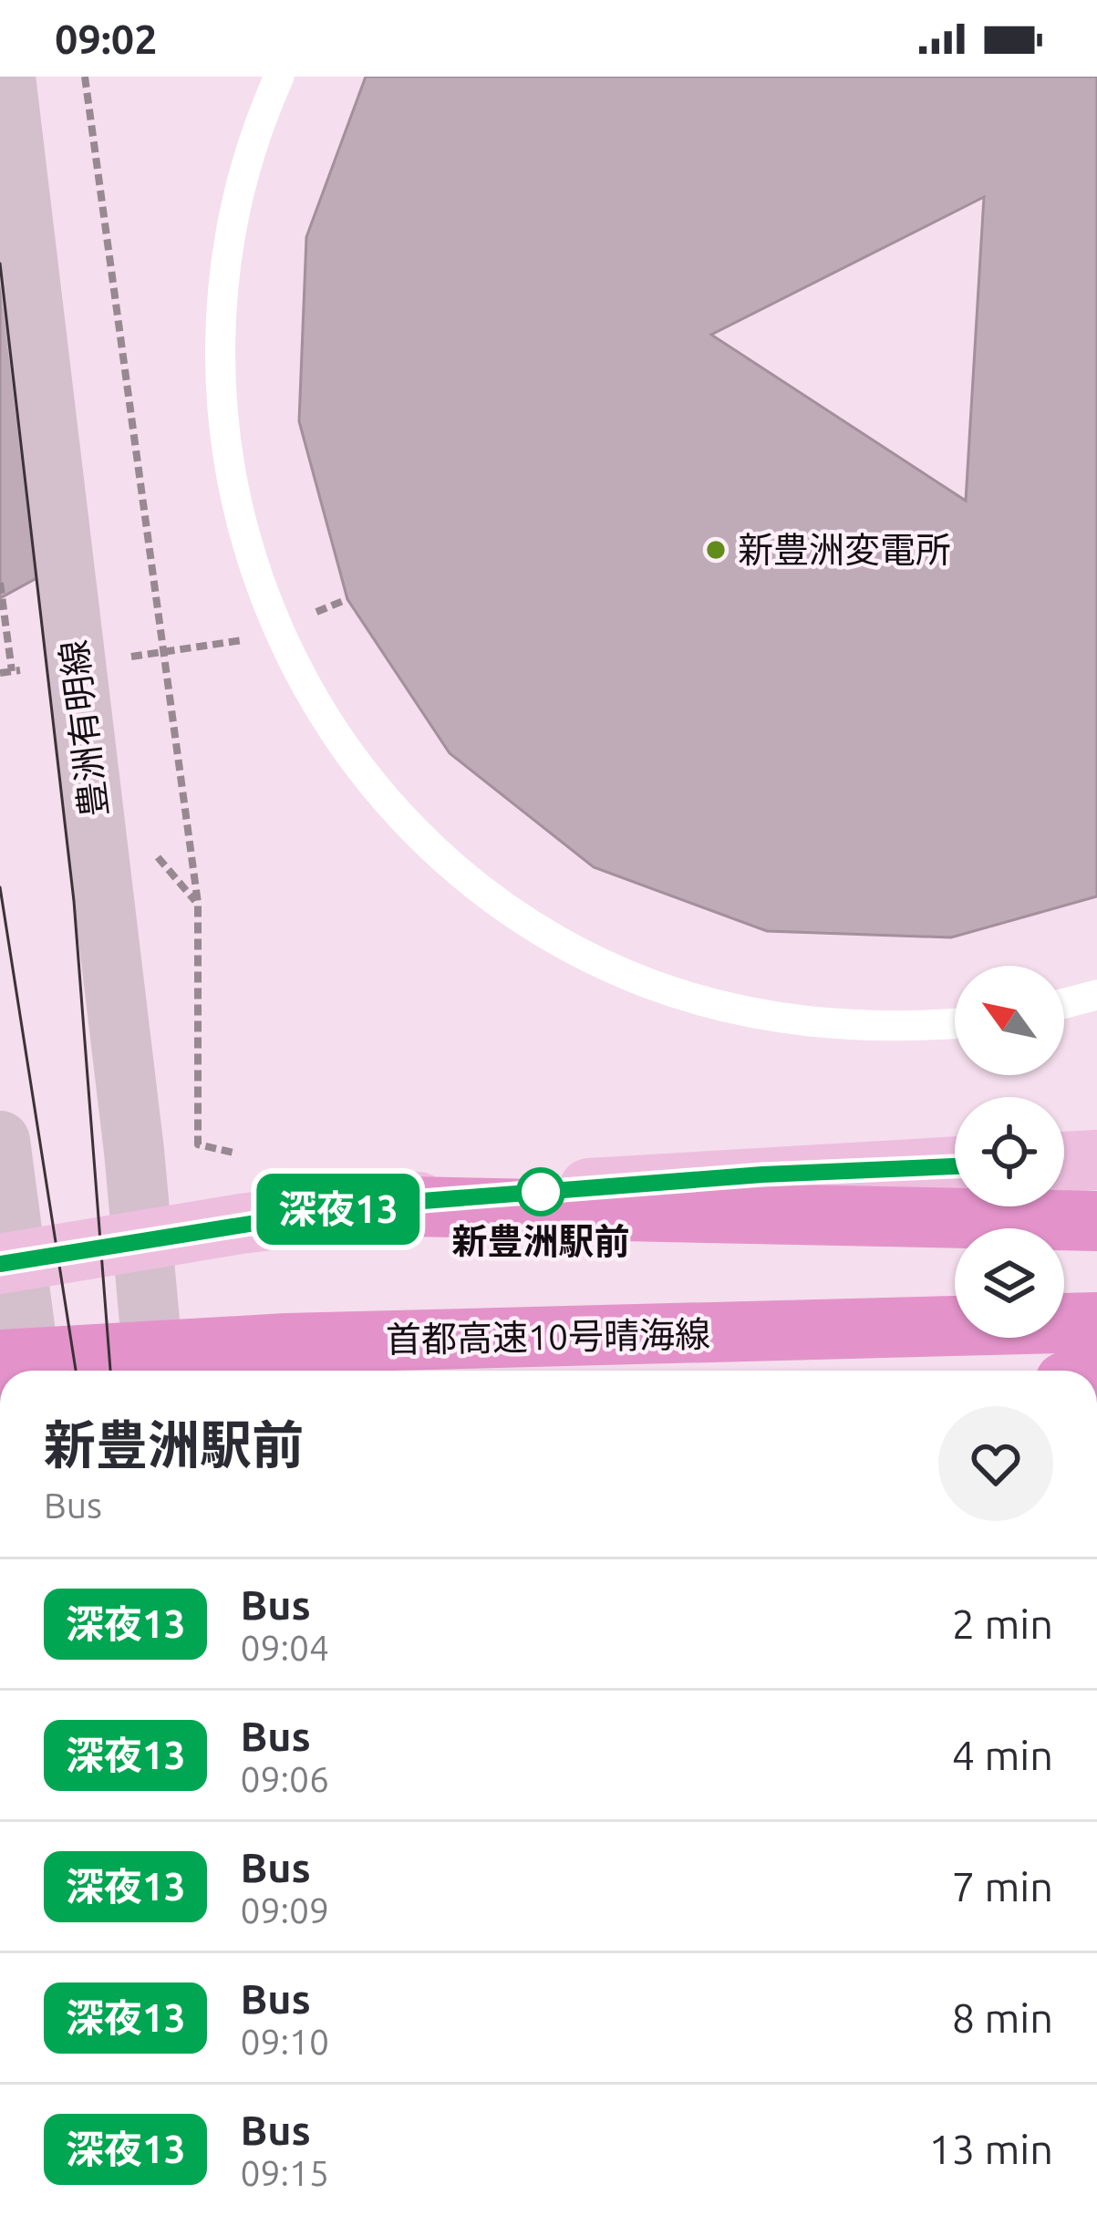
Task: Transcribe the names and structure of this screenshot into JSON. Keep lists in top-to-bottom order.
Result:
{
  "streets": {
    "highway": ["首都高速10号晴海線"],
    "main road": ["豊洲有明線"]
  },
  "places": ["新豊洲変電所", "新豊洲駅前"],
  "lines": ["bus line 深夜13"],
  "north": "top left",
  "page": {
    "status": "09:02",
    "on_map": "深夜13",
    "heading": ["新豊洲駅前", "Bus"],
    "list": [
      {
        "mark": "深夜13",
        "name": "Bus",
        "note": "09:04",
        "value": "2 min"
      },
      {
        "mark": "深夜13",
        "name": "Bus",
        "note": "09:06",
        "value": "4 min"
      },
      {
        "mark": "深夜13",
        "name": "Bus",
        "note": "09:09",
        "value": "7 min"
      },
      {
        "mark": "深夜13",
        "name": "Bus",
        "note": "09:10",
        "value": "8 min"
      },
      {
        "mark": "深夜13",
        "name": "Bus",
        "note": "09:15",
        "value": "13 min"
      }
    ]
  }
}
